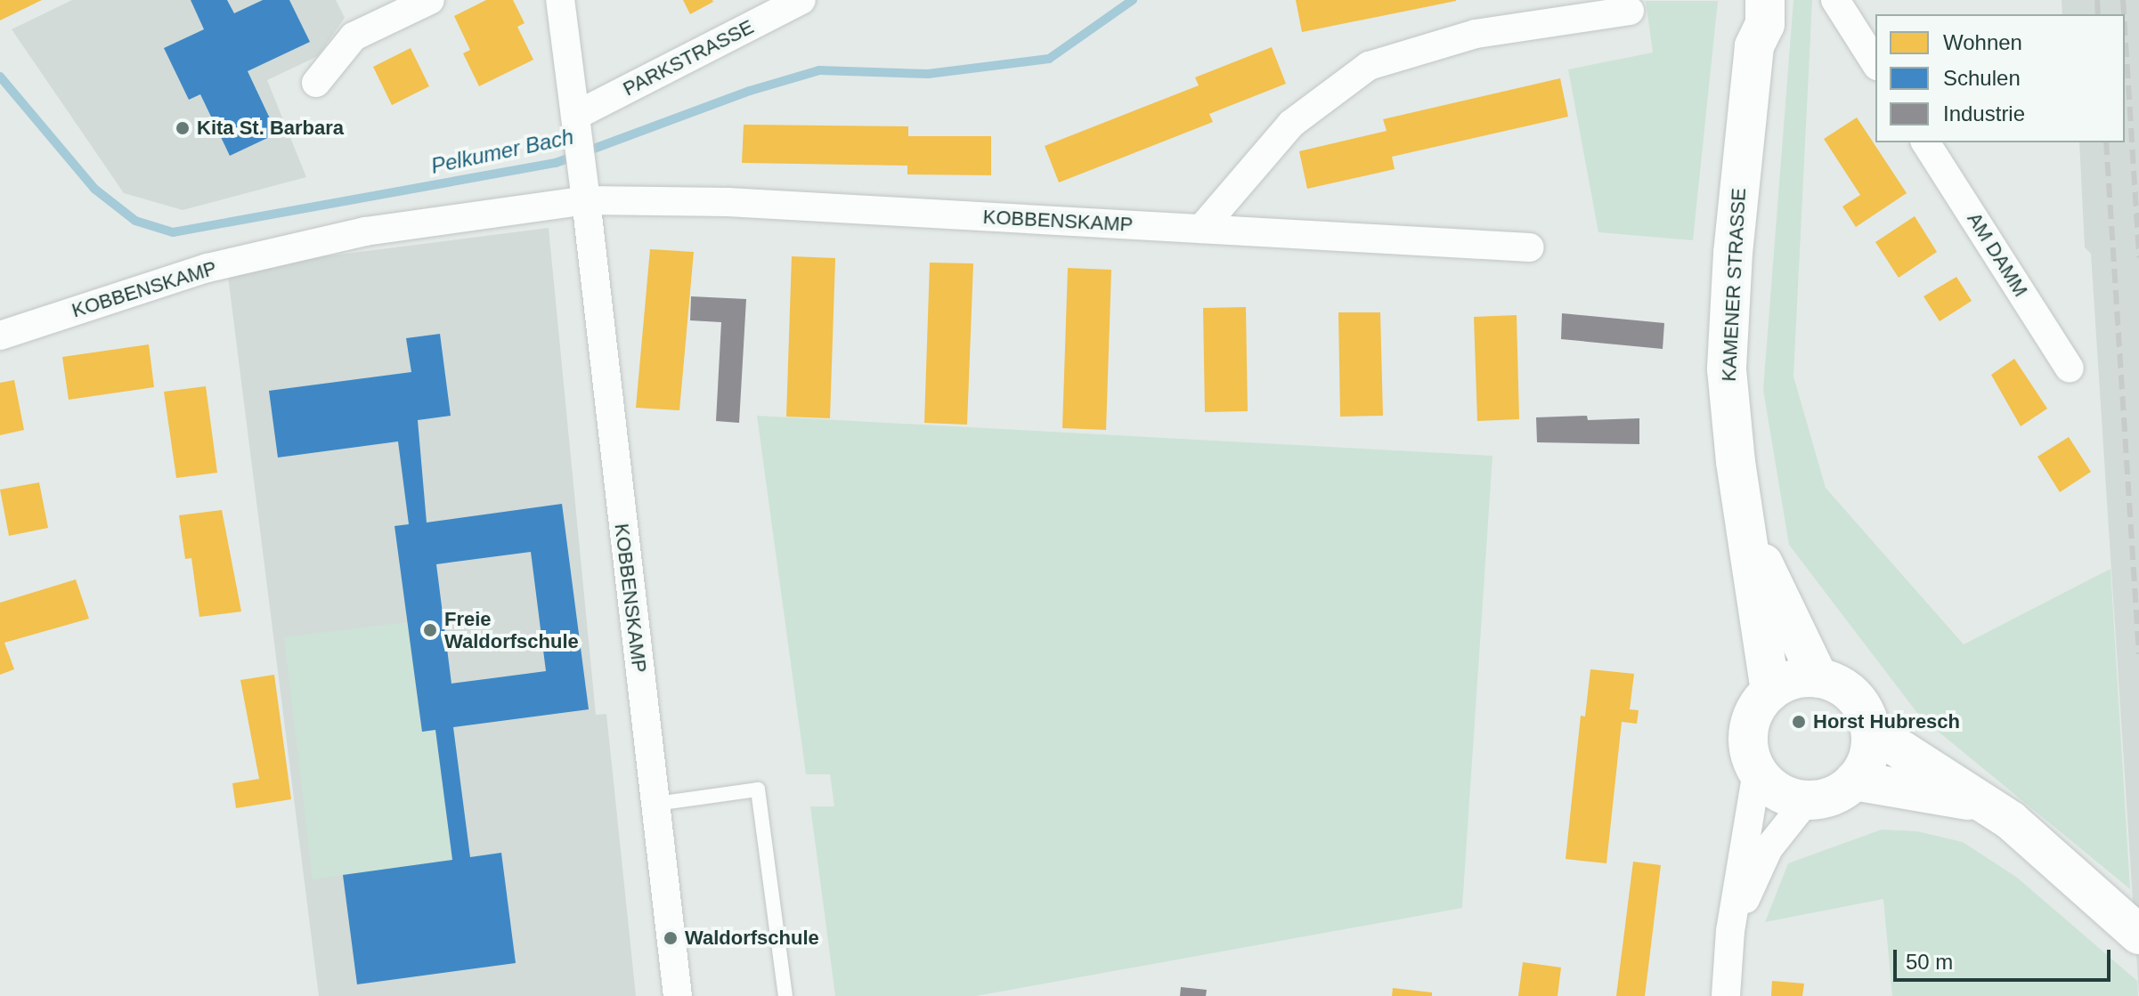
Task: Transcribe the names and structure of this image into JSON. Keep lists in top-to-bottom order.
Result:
{
  "streets": {
    "main road": ["KAMENER STRASSE"],
    "street": ["PARKSTRASSE", "KOBBENSKAMP", "AM DAMM"]
  },
  "water": ["Pelkumer Bach"],
  "places": [
    "Kita St. Barbara",
    "Freie Waldorfschule",
    "Horst Hubresch",
    "Waldorfschule"
  ],
  "legend": ["Wohnen", "Schulen", "Industrie"],
  "scale_bar": "50 m"
}
